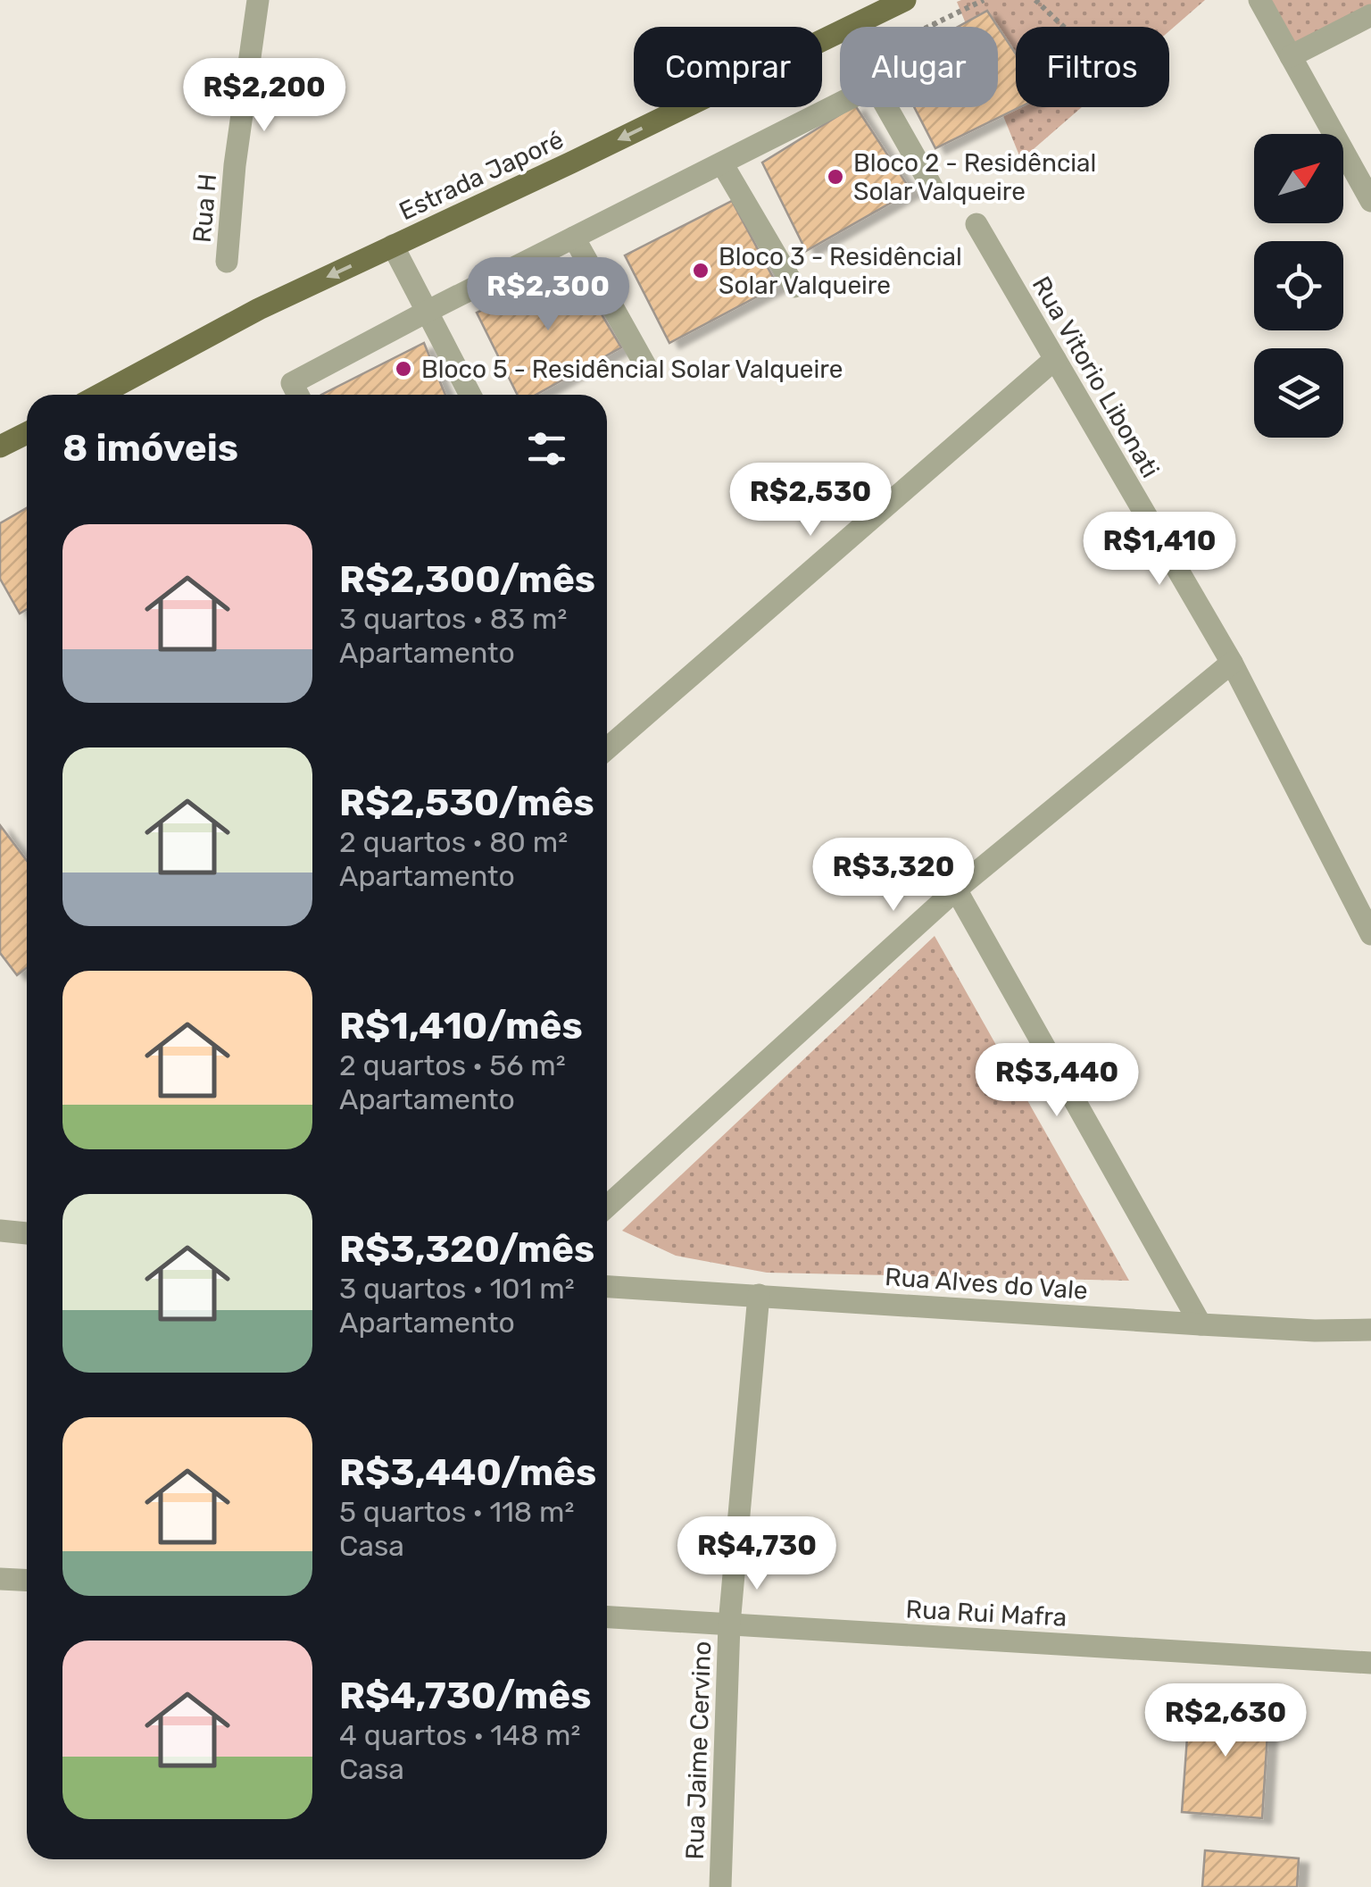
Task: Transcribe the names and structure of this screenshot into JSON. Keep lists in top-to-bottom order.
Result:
{
  "streets": {
    "main road": ["Estrada Japoré"],
    "street": [
      "Rua H",
      "Rua Vitorio Libonati",
      "Rua Alves do Vale",
      "Rua Rui Mafra",
      "Rua Jaime Cervino"
    ]
  },
  "crossings": [
    ["Rua Alves do Vale", "Rua Jaime Cervino"],
    ["Rua Rui Mafra", "Rua Jaime Cervino"]
  ],
  "one_way": ["Estrada Japoré"],
  "places": ["Bloco 2 - Residêncial Solar Valqueire", "Bloco 3 - Residêncial Solar Valqueire", "Bloco 5 - Residêncial Solar Valqueire"],
  "north": "top right",
  "page": {
    "chip": ["Comprar", "Alugar", "Filtros"],
    "price": [
      "R$2,200",
      "R$2,300",
      "R$2,530",
      "R$1,410",
      "R$3,320",
      "R$3,440",
      "R$4,730",
      "R$2,630"
    ],
    "heading": "8 imóveis",
    "list": [
      {
        "name": "R$2,300/mês",
        "note": "3 quartos · 83 m² · Apartamento"
      },
      {
        "name": "R$2,530/mês",
        "note": "2 quartos · 80 m² · Apartamento"
      },
      {
        "name": "R$1,410/mês",
        "note": "2 quartos · 56 m² · Apartamento"
      },
      {
        "name": "R$3,320/mês",
        "note": "3 quartos · 101 m² · Apartamento"
      },
      {
        "name": "R$3,440/mês",
        "note": "5 quartos · 118 m² · Casa"
      },
      {
        "name": "R$4,730/mês",
        "note": "4 quartos · 148 m² · Casa"
      }
    ]
  }
}
